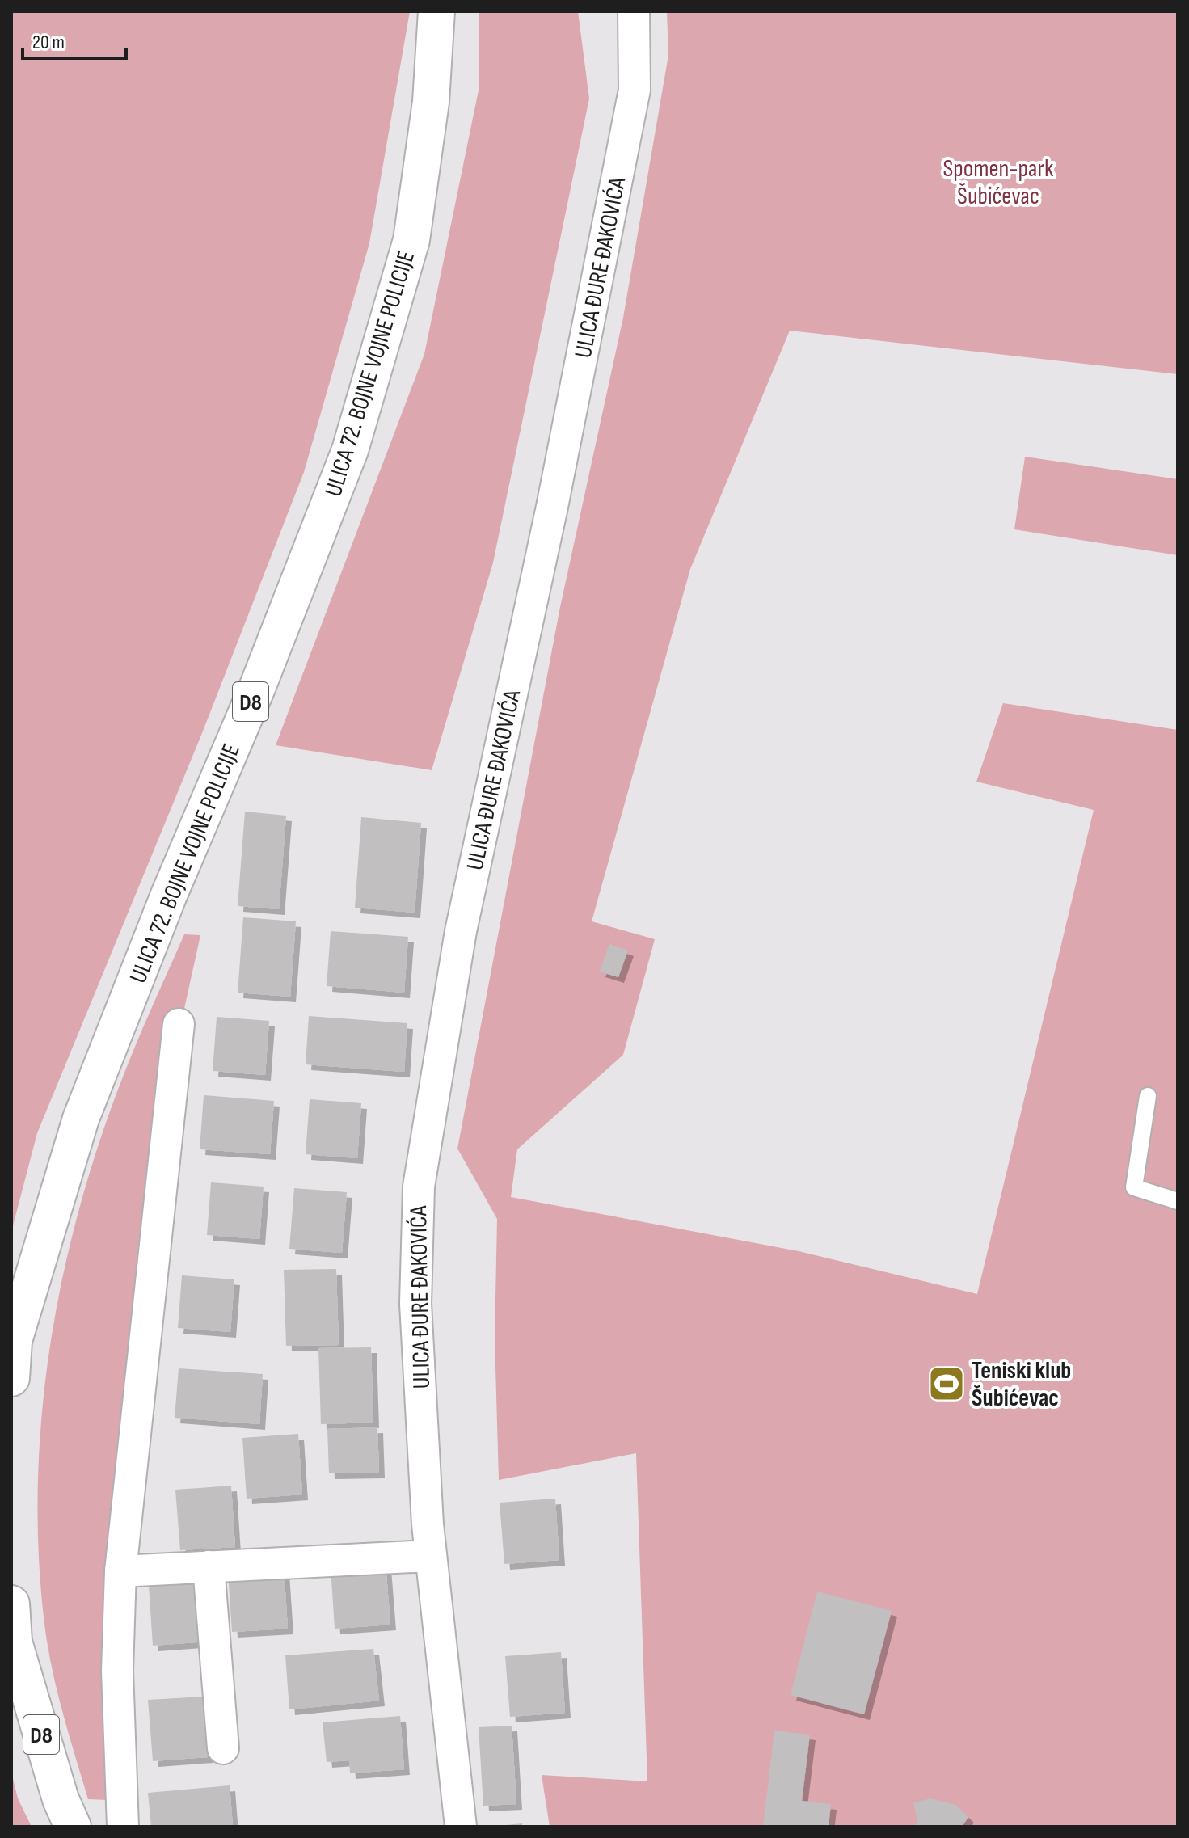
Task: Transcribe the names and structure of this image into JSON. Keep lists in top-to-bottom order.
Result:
{
  "streets": {
    "main road": ["ULICA 72. BOJNE VOJNE POLICIJE", "D8"],
    "street": ["ULICA ĐURE ĐAKOVIĆA"]
  },
  "parks": ["Spomen-park Šubićevac"],
  "places": {
    "sports": ["Teniski klub Šubićevac"]
  },
  "scale_bar": "20 m"
}
